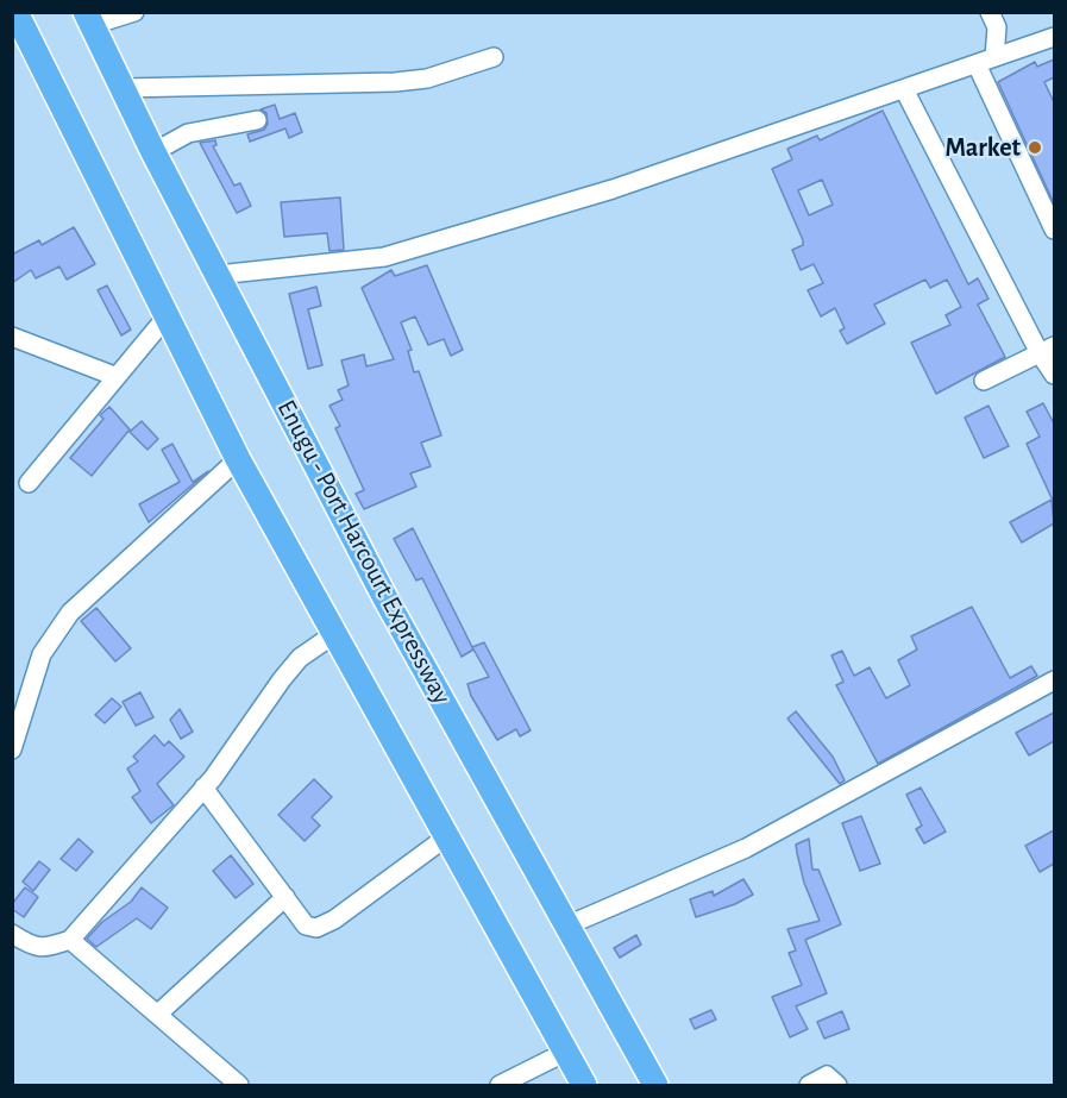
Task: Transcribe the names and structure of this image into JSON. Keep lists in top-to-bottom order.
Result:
{
  "streets": {
    "highway": ["Enugu - Port Harcourt Expressway"]
  },
  "places": ["Market"]
}
